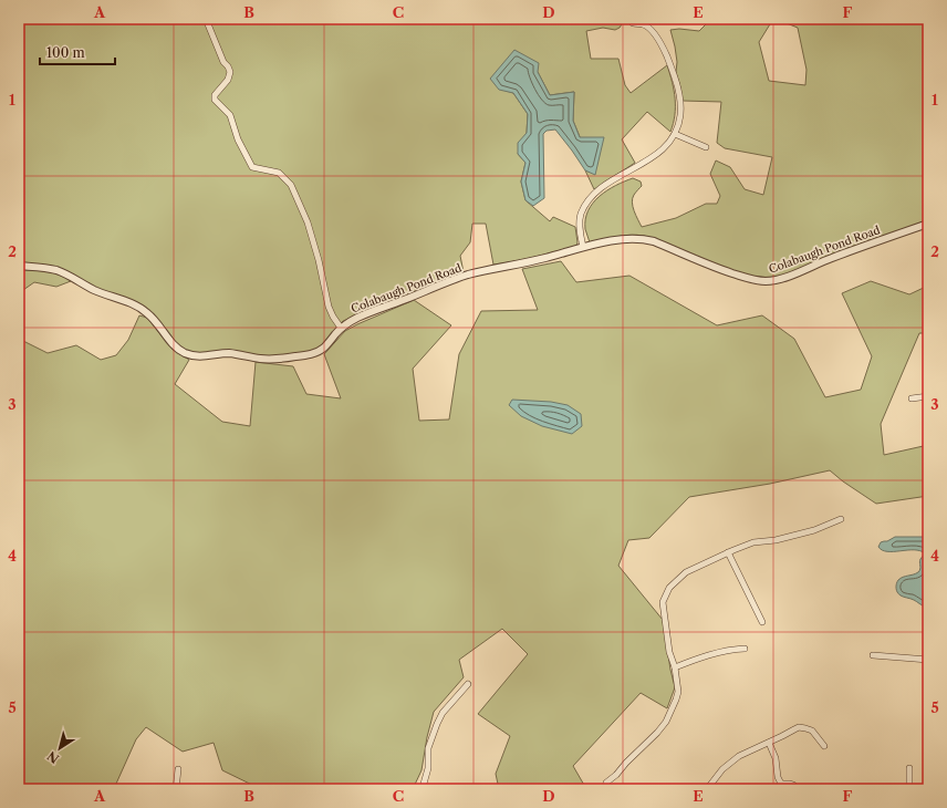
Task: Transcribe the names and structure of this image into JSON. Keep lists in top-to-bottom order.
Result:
{
  "streets": {
    "street": ["Colabaugh Pond Road"]
  },
  "scale_bar": "100 m",
  "north": "bottom left",
  "grid": {
    "columns": [
      "A",
      "B",
      "C",
      "D",
      "E",
      "F"
    ],
    "rows": [
      "1",
      "2",
      "3",
      "4",
      "5"
    ]
  }
}
